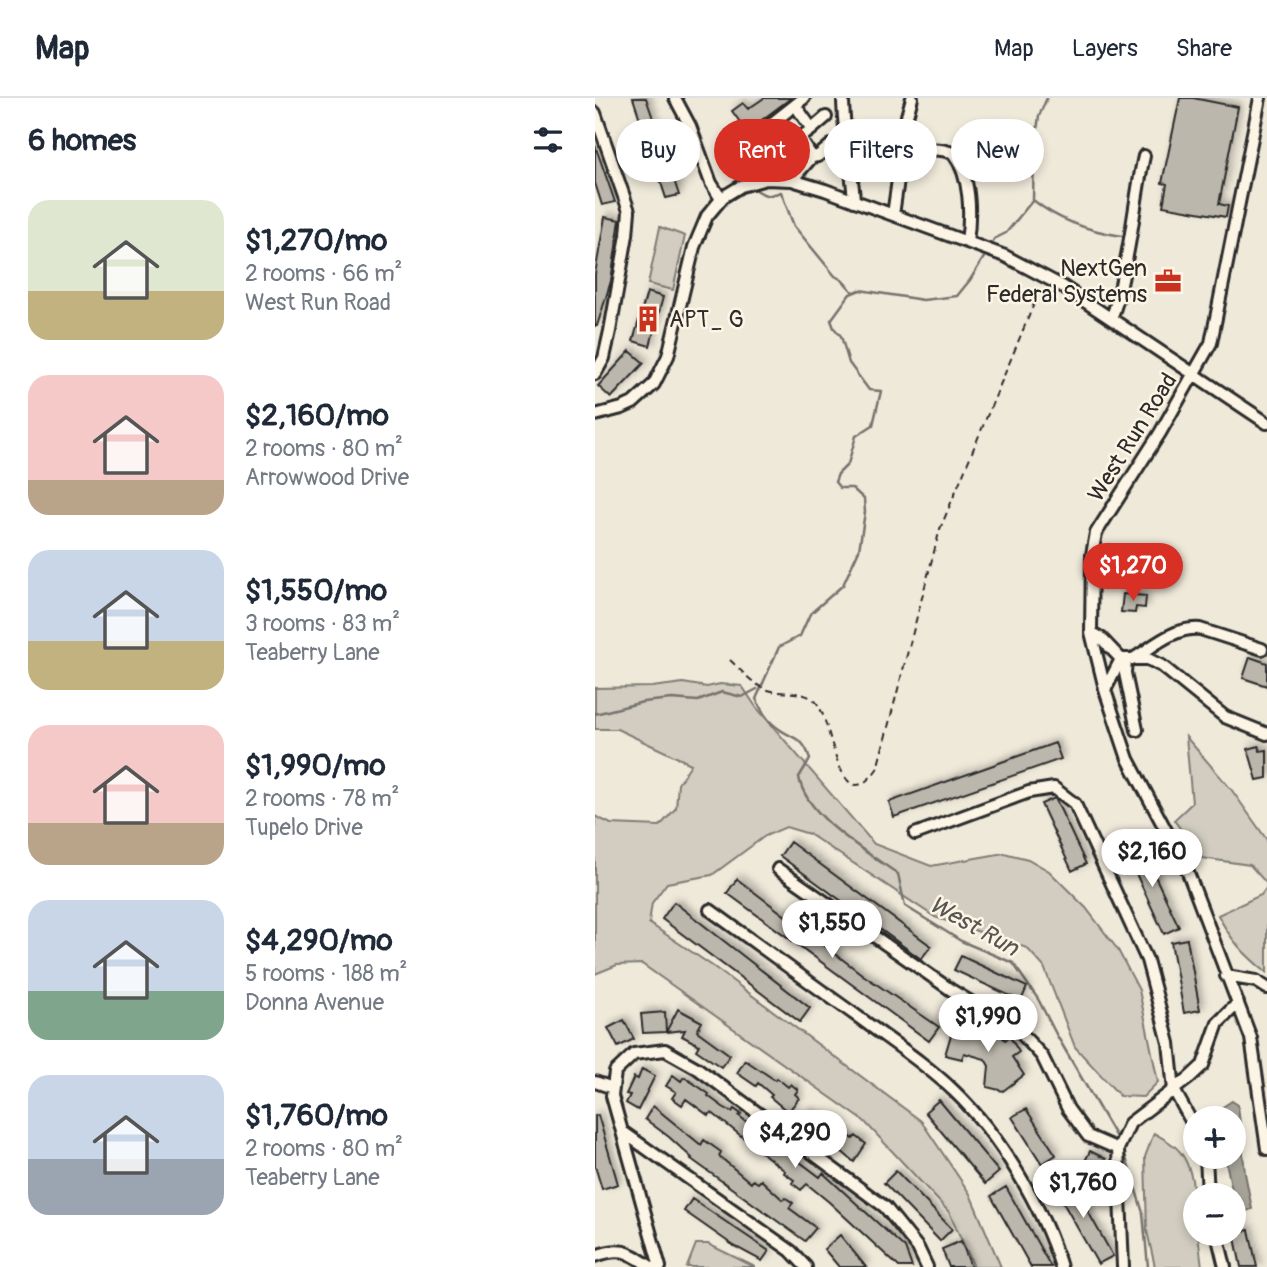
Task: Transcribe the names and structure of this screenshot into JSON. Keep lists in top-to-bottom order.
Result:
{
  "streets": {
    "street": ["West Run Road"]
  },
  "water": ["West Run"],
  "places": {
    "office": ["NextGen Federal Systems"],
    "building": ["APT_ G"]
  },
  "page": {
    "header": "Map",
    "nav": ["Map", "Layers", "Share"],
    "heading": "6 homes",
    "chip": [
      "Buy",
      "Rent",
      "Filters",
      "New"
    ],
    "list": [
      {
        "name": "$1,270/mo",
        "note": "2 rooms · 66 m² · West Run Road"
      },
      {
        "name": "$2,160/mo",
        "note": "2 rooms · 80 m² · Arrowwood Drive"
      },
      {
        "name": "$1,550/mo",
        "note": "3 rooms · 83 m² · Teaberry Lane"
      },
      {
        "name": "$1,990/mo",
        "note": "2 rooms · 78 m² · Tupelo Drive"
      },
      {
        "name": "$4,290/mo",
        "note": "5 rooms · 188 m² · Donna Avenue"
      },
      {
        "name": "$1,760/mo",
        "note": "2 rooms · 80 m² · Teaberry Lane"
      }
    ],
    "price": [
      "$1,270",
      "$2,160",
      "$1,550",
      "$1,990",
      "$4,290",
      "$1,760"
    ],
    "map_buttons": ["+", "−"]
  }
}
